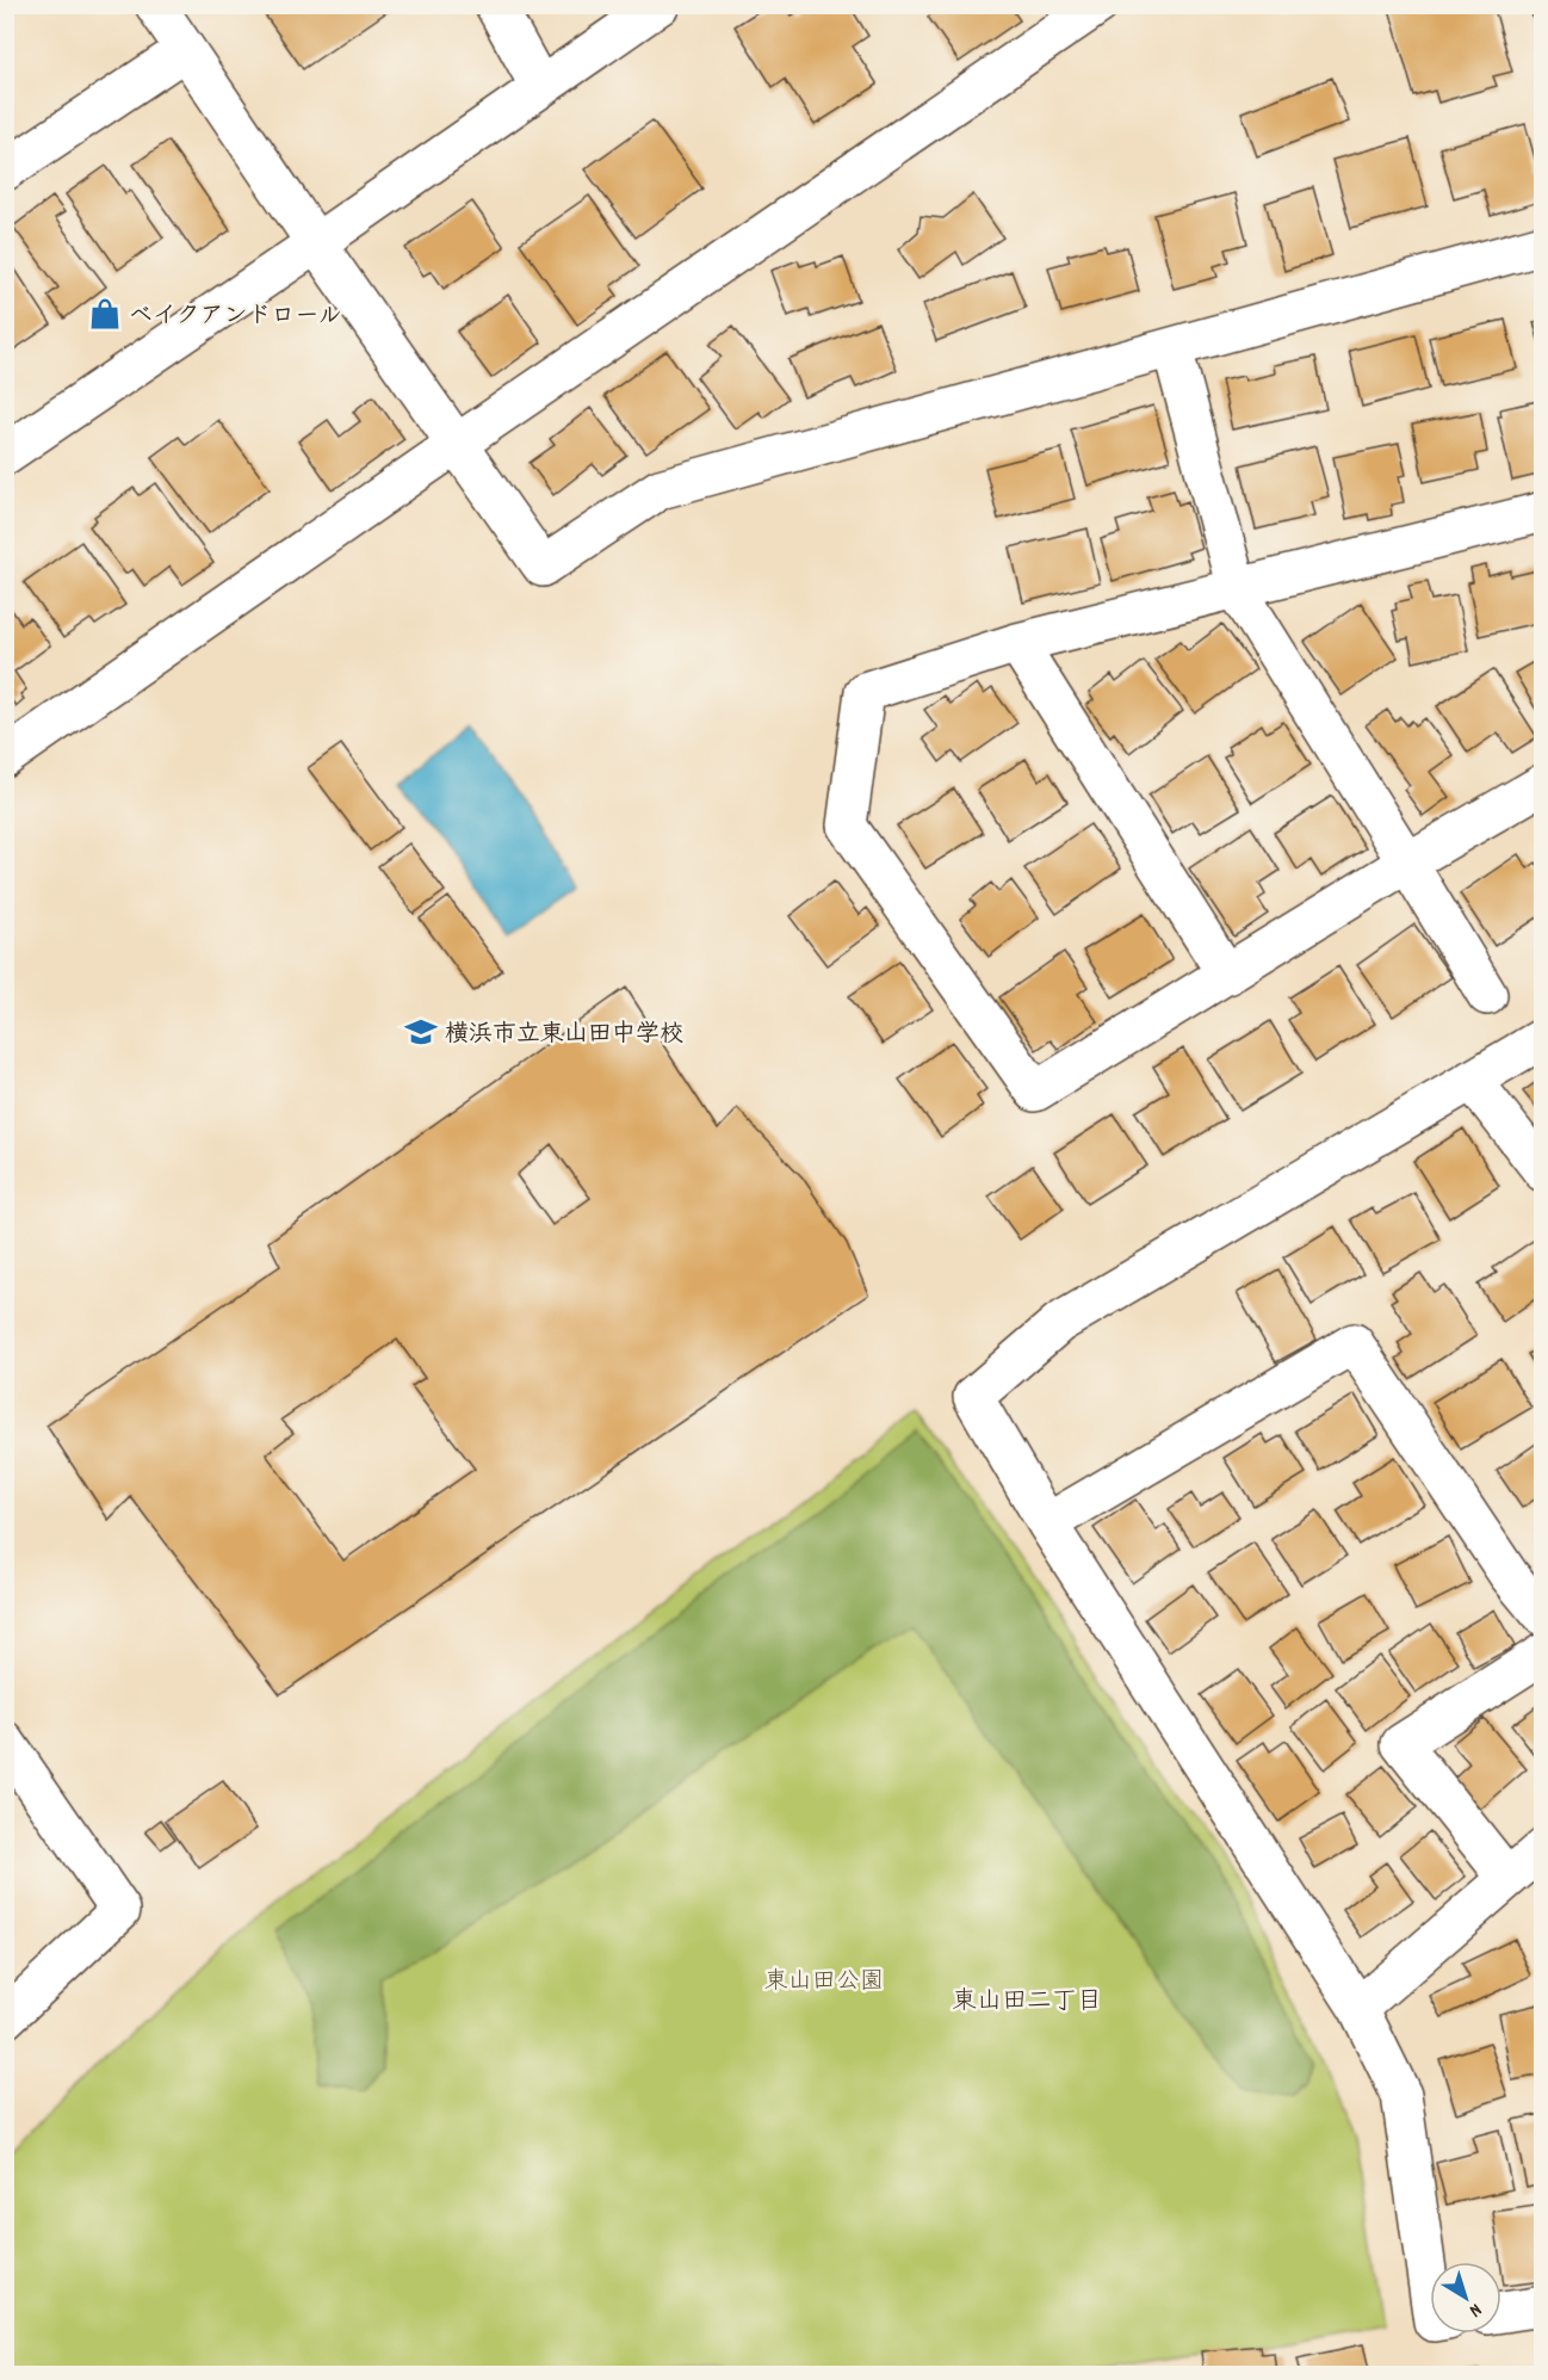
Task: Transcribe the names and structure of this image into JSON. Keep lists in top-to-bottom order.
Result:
{
  "districts": ["東山田二丁目"],
  "parks": ["東山田公園"],
  "places": {
    "shop": ["ベイクアンドロール"],
    "school or university": ["横浜市立東山田中学校"]
  },
  "north": "bottom right"
}
